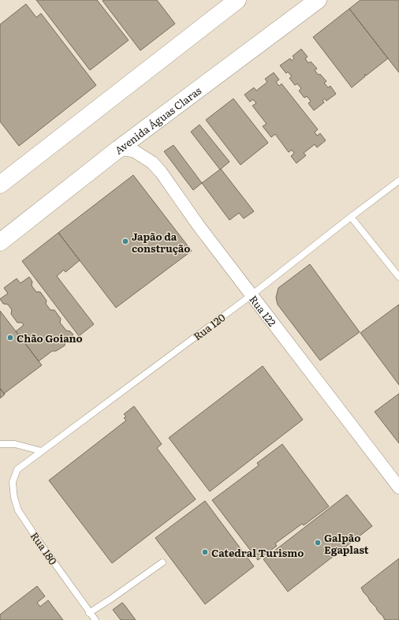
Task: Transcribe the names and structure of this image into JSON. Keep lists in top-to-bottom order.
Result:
{
  "streets": {
    "main road": ["Avenida Águas Claras"],
    "street": ["Rua 122"],
    "lane": ["Rua 120", "Rua 180"]
  },
  "crossings": [
    ["Avenida Águas Claras", "Rua 122"],
    ["Rua 122", "Rua 120"],
    ["Rua 120", "Rua 180"]
  ],
  "places": [
    "Japão da construção",
    "Chão Goiano",
    "Galpão Egaplast",
    "Catedral Turismo"
  ]
}
